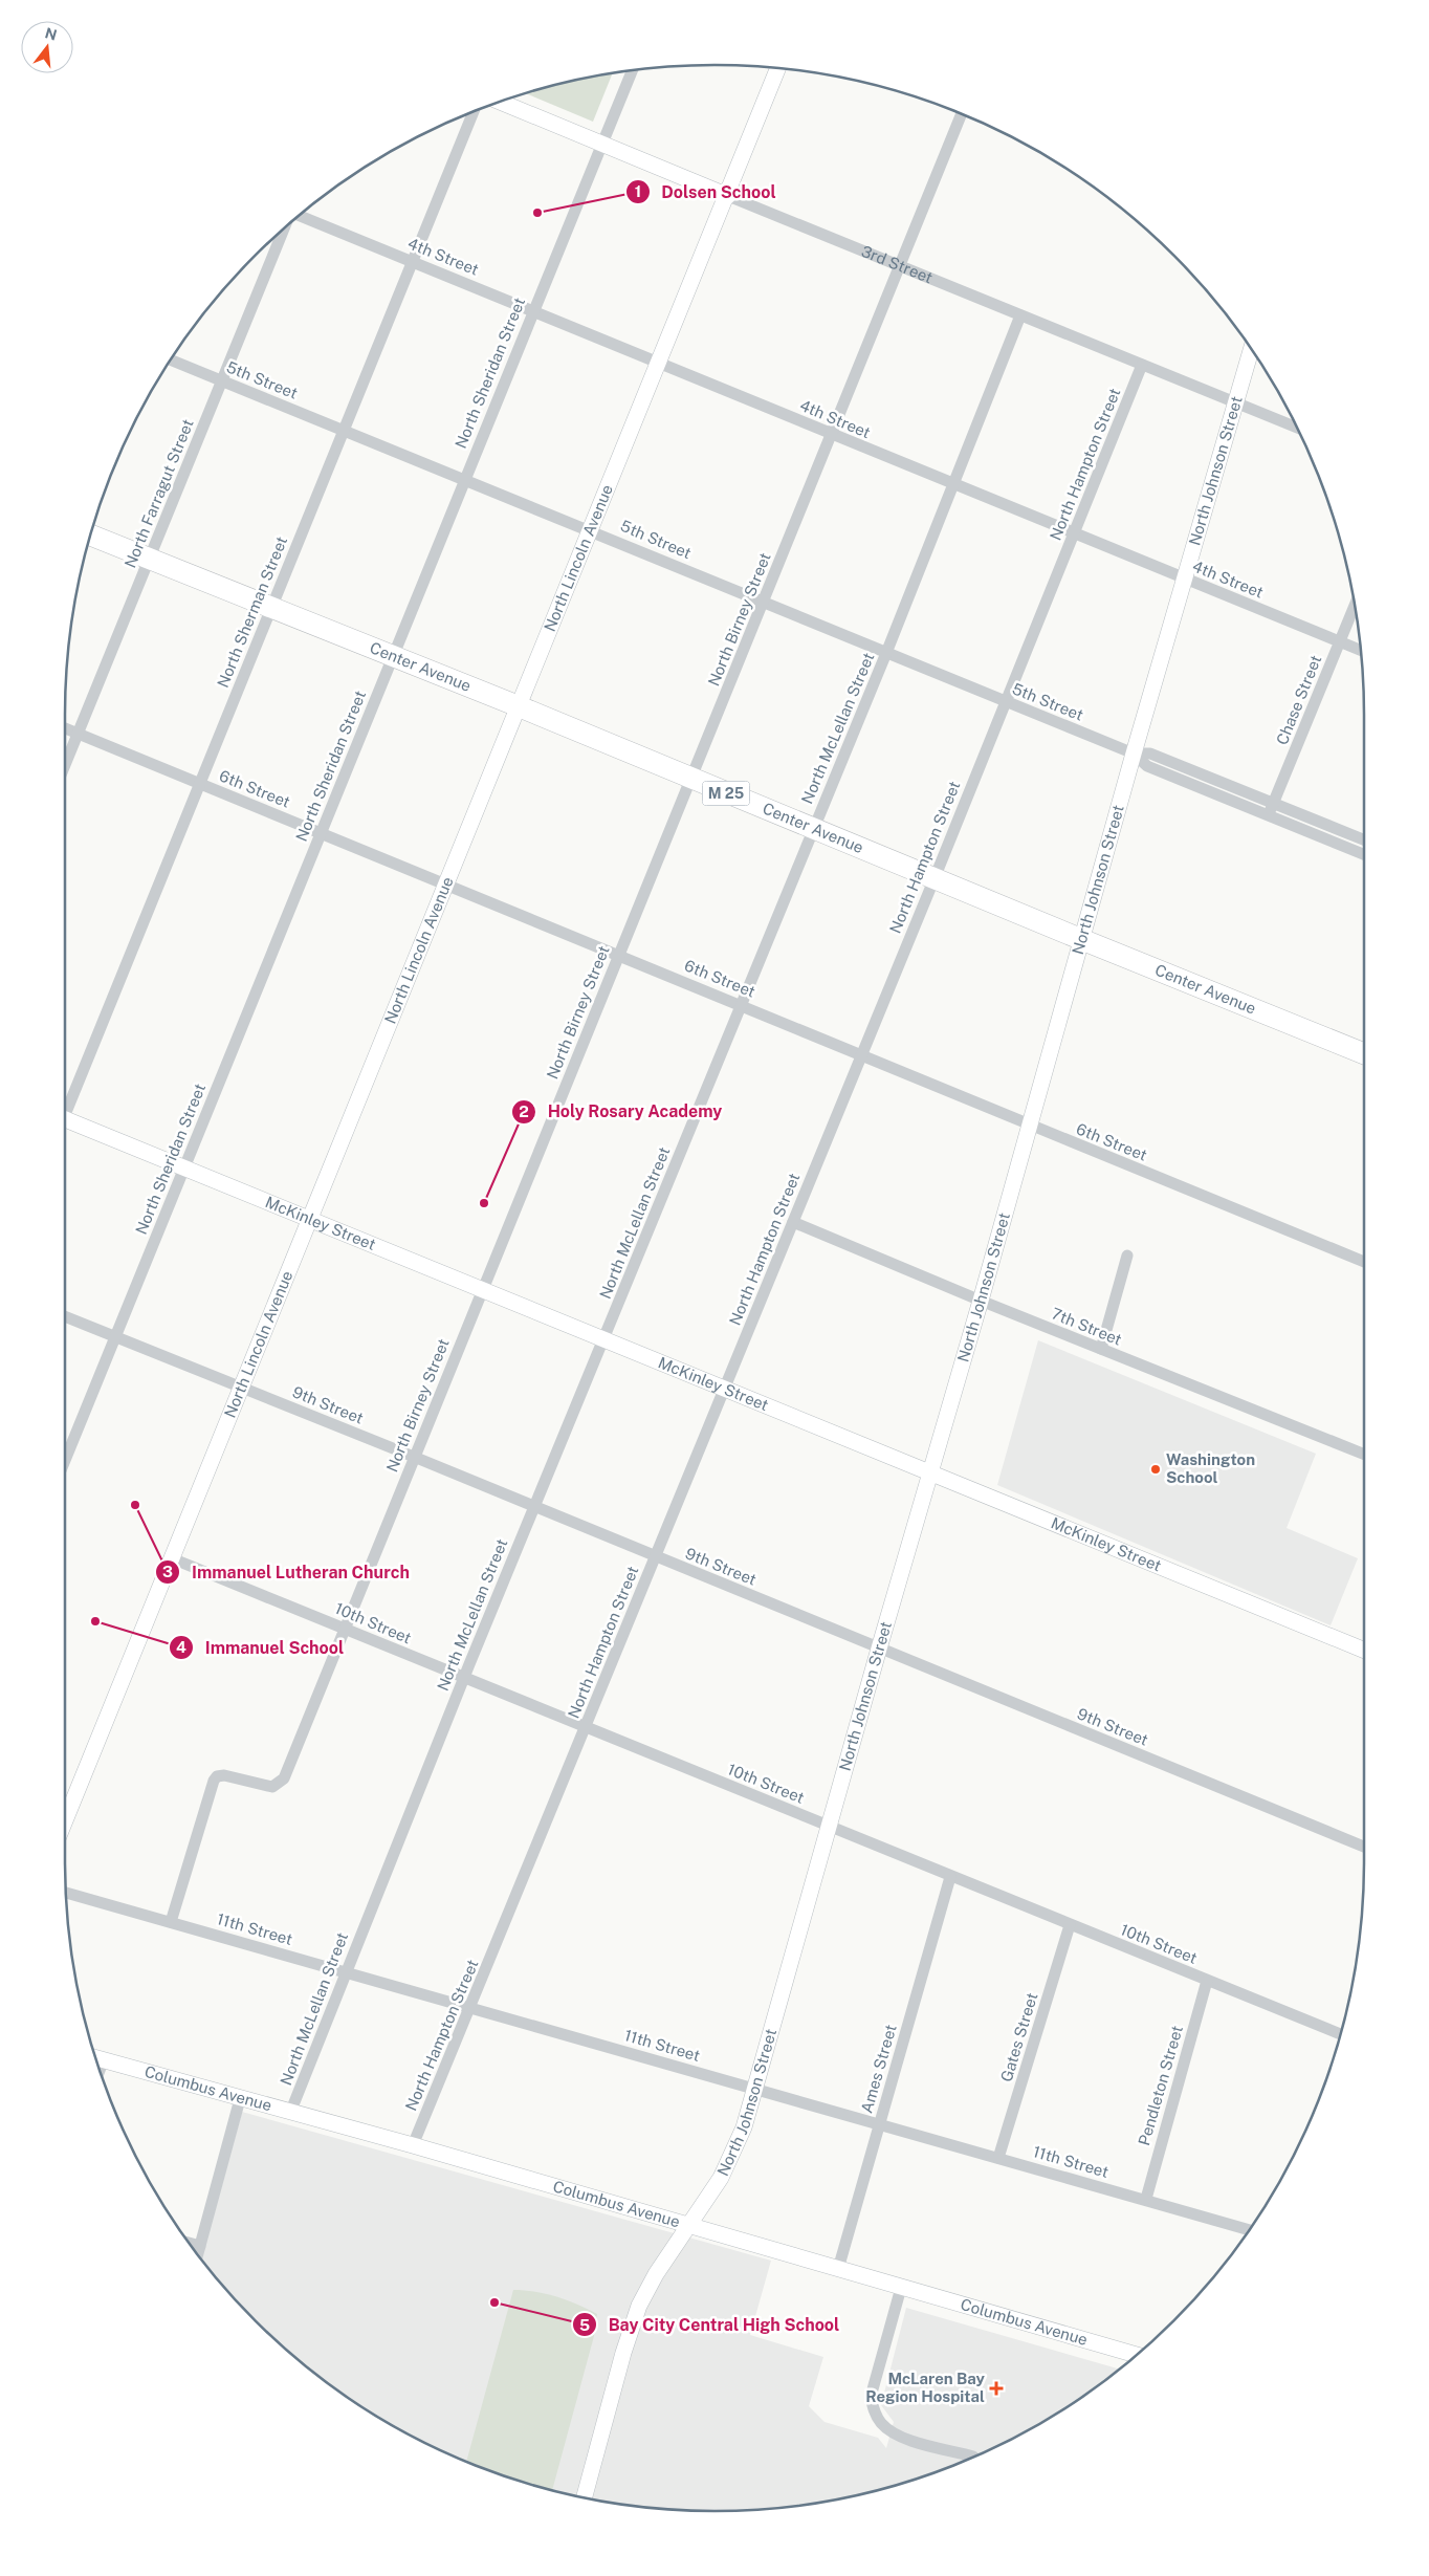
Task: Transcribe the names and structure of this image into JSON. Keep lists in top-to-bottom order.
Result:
{
  "streets": {
    "highway": ["Center Avenue", "M 25"],
    "street": [
      "4th Street",
      "3rd Street",
      "North Sheridan Street",
      "5th Street",
      "North Hampton Street",
      "North Johnson Street",
      "North Farragut Street",
      "North Lincoln Avenue",
      "North Sherman Street",
      "North Birney Street",
      "Chase Street",
      "North McLellan Street",
      "6th Street",
      "McKinley Street",
      "7th Street",
      "9th Street",
      "10th Street",
      "11th Street",
      "Gates Street",
      "Ames Street",
      "Pendleton Street",
      "Columbus Avenue"
    ]
  },
  "crossings": [
    ["4th Street", "North Sheridan Street"],
    ["4th Street", "North Hampton Street"],
    ["4th Street", "North Johnson Street"],
    ["4th Street", "North Lincoln Avenue"],
    ["4th Street", "North Sherman Street"],
    ["4th Street", "North Birney Street"],
    ["4th Street", "Chase Street"],
    ["4th Street", "North McLellan Street"],
    ["3rd Street", "North Sheridan Street"],
    ["3rd Street", "North Hampton Street"],
    ["3rd Street", "North Johnson Street"],
    ["3rd Street", "North Lincoln Avenue"],
    ["3rd Street", "North Birney Street"],
    ["3rd Street", "North McLellan Street"],
    ["North Sheridan Street", "5th Street"],
    ["North Sheridan Street", "Center Avenue"],
    ["North Sheridan Street", "6th Street"],
    ["North Sheridan Street", "McKinley Street"],
    ["North Sheridan Street", "9th Street"],
    ["5th Street", "North Hampton Street"],
    ["5th Street", "North Johnson Street"],
    ["5th Street", "North Farragut Street"],
    ["5th Street", "North Lincoln Avenue"],
    ["5th Street", "North Sherman Street"],
    ["5th Street", "North Birney Street"],
    ["5th Street", "Chase Street"],
    ["5th Street", "North McLellan Street"],
    ["North Hampton Street", "Center Avenue"],
    ["North Hampton Street", "6th Street"],
    ["North Hampton Street", "McKinley Street"],
    ["North Hampton Street", "7th Street"],
    ["North Hampton Street", "9th Street"],
    ["North Hampton Street", "10th Street"],
    ["North Hampton Street", "11th Street"],
    ["North Hampton Street", "Columbus Avenue"],
    ["North Johnson Street", "Center Avenue"],
    ["North Johnson Street", "6th Street"],
    ["North Johnson Street", "McKinley Street"],
    ["North Johnson Street", "7th Street"],
    ["North Johnson Street", "9th Street"],
    ["North Johnson Street", "10th Street"],
    ["North Johnson Street", "11th Street"],
    ["North Johnson Street", "Columbus Avenue"],
    ["North Farragut Street", "Center Avenue"],
    ["North Farragut Street", "6th Street"],
    ["North Lincoln Avenue", "Center Avenue"],
    ["North Lincoln Avenue", "6th Street"],
    ["North Lincoln Avenue", "McKinley Street"],
    ["North Lincoln Avenue", "9th Street"],
    ["North Lincoln Avenue", "10th Street"],
    ["North Sherman Street", "Center Avenue"],
    ["North Sherman Street", "6th Street"],
    ["North Birney Street", "Center Avenue"],
    ["North Birney Street", "6th Street"],
    ["North Birney Street", "McKinley Street"],
    ["North Birney Street", "9th Street"],
    ["North Birney Street", "10th Street"],
    ["North Birney Street", "11th Street"],
    ["Center Avenue", "North McLellan Street"],
    ["North McLellan Street", "6th Street"],
    ["North McLellan Street", "McKinley Street"],
    ["North McLellan Street", "9th Street"],
    ["North McLellan Street", "10th Street"],
    ["North McLellan Street", "11th Street"],
    ["North McLellan Street", "Columbus Avenue"],
    ["10th Street", "Gates Street"],
    ["10th Street", "Ames Street"],
    ["10th Street", "Pendleton Street"],
    ["11th Street", "Gates Street"],
    ["11th Street", "Ames Street"],
    ["11th Street", "Pendleton Street"],
    ["Ames Street", "Columbus Avenue"]
  ],
  "places": {
    "other": [
      "Dolsen School",
      "Holy Rosary Academy",
      "Washington School",
      "Immanuel Lutheran Church",
      "Immanuel School",
      "Bay City Central High School"
    ],
    "health": ["McLaren Bay Region Hospital"]
  },
  "north": "top"
}
